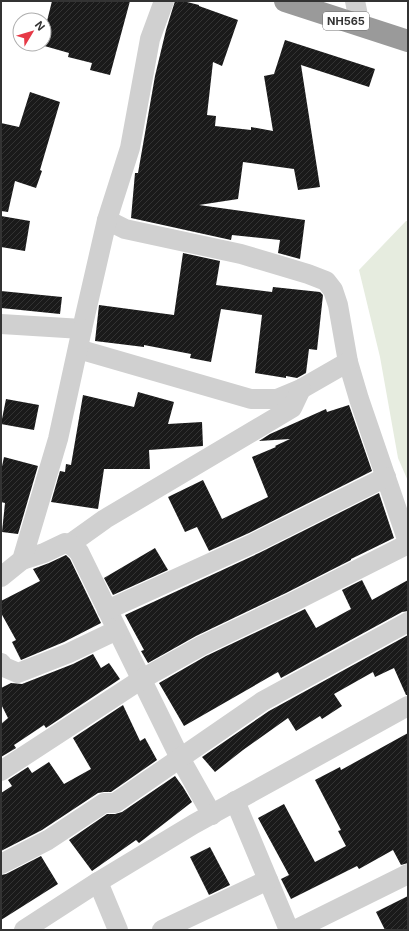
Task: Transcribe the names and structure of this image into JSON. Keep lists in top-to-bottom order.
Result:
{
  "streets": {
    "highway": ["NH565"]
  },
  "north": "top right"
}
